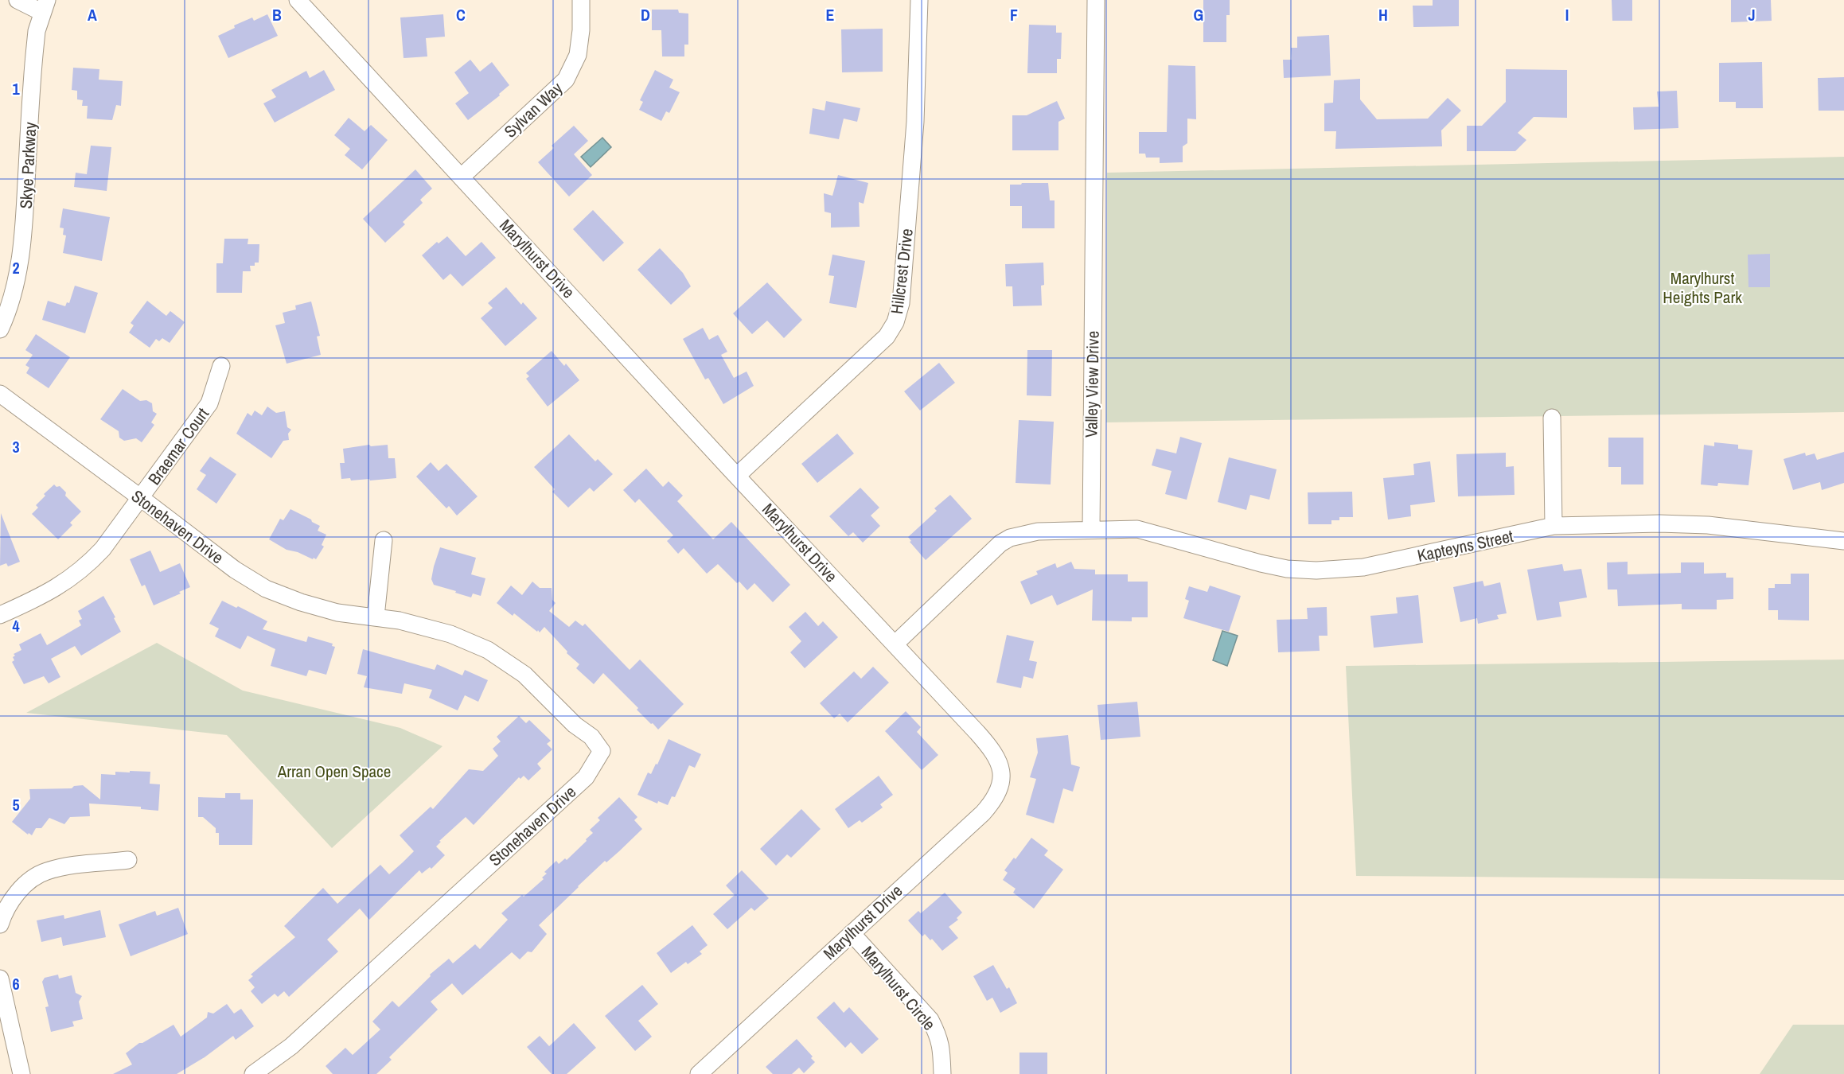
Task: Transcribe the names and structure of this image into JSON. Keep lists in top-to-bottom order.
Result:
{
  "streets": {
    "street": [
      "Sylvan Way",
      "Skye Parkway",
      "Marylhurst Drive",
      "Hillcrest Drive",
      "Valley View Drive",
      "Braemar Court",
      "Stonehaven Drive",
      "Kapteyns Street",
      "Marylhurst Circle"
    ]
  },
  "crossings": [
    ["Sylvan Way", "Marylhurst Drive"],
    ["Marylhurst Drive", "Hillcrest Drive"],
    ["Marylhurst Drive", "Marylhurst Circle"],
    ["Valley View Drive", "Kapteyns Street"],
    ["Braemar Court", "Stonehaven Drive"]
  ],
  "parks": ["Marylhurst Heights Park", "Arran Open Space"],
  "grid": {
    "columns": [
      "A",
      "B",
      "C",
      "D",
      "E",
      "F",
      "G",
      "H",
      "I",
      "J"
    ],
    "rows": [
      "1",
      "2",
      "3",
      "4",
      "5",
      "6"
    ]
  }
}
